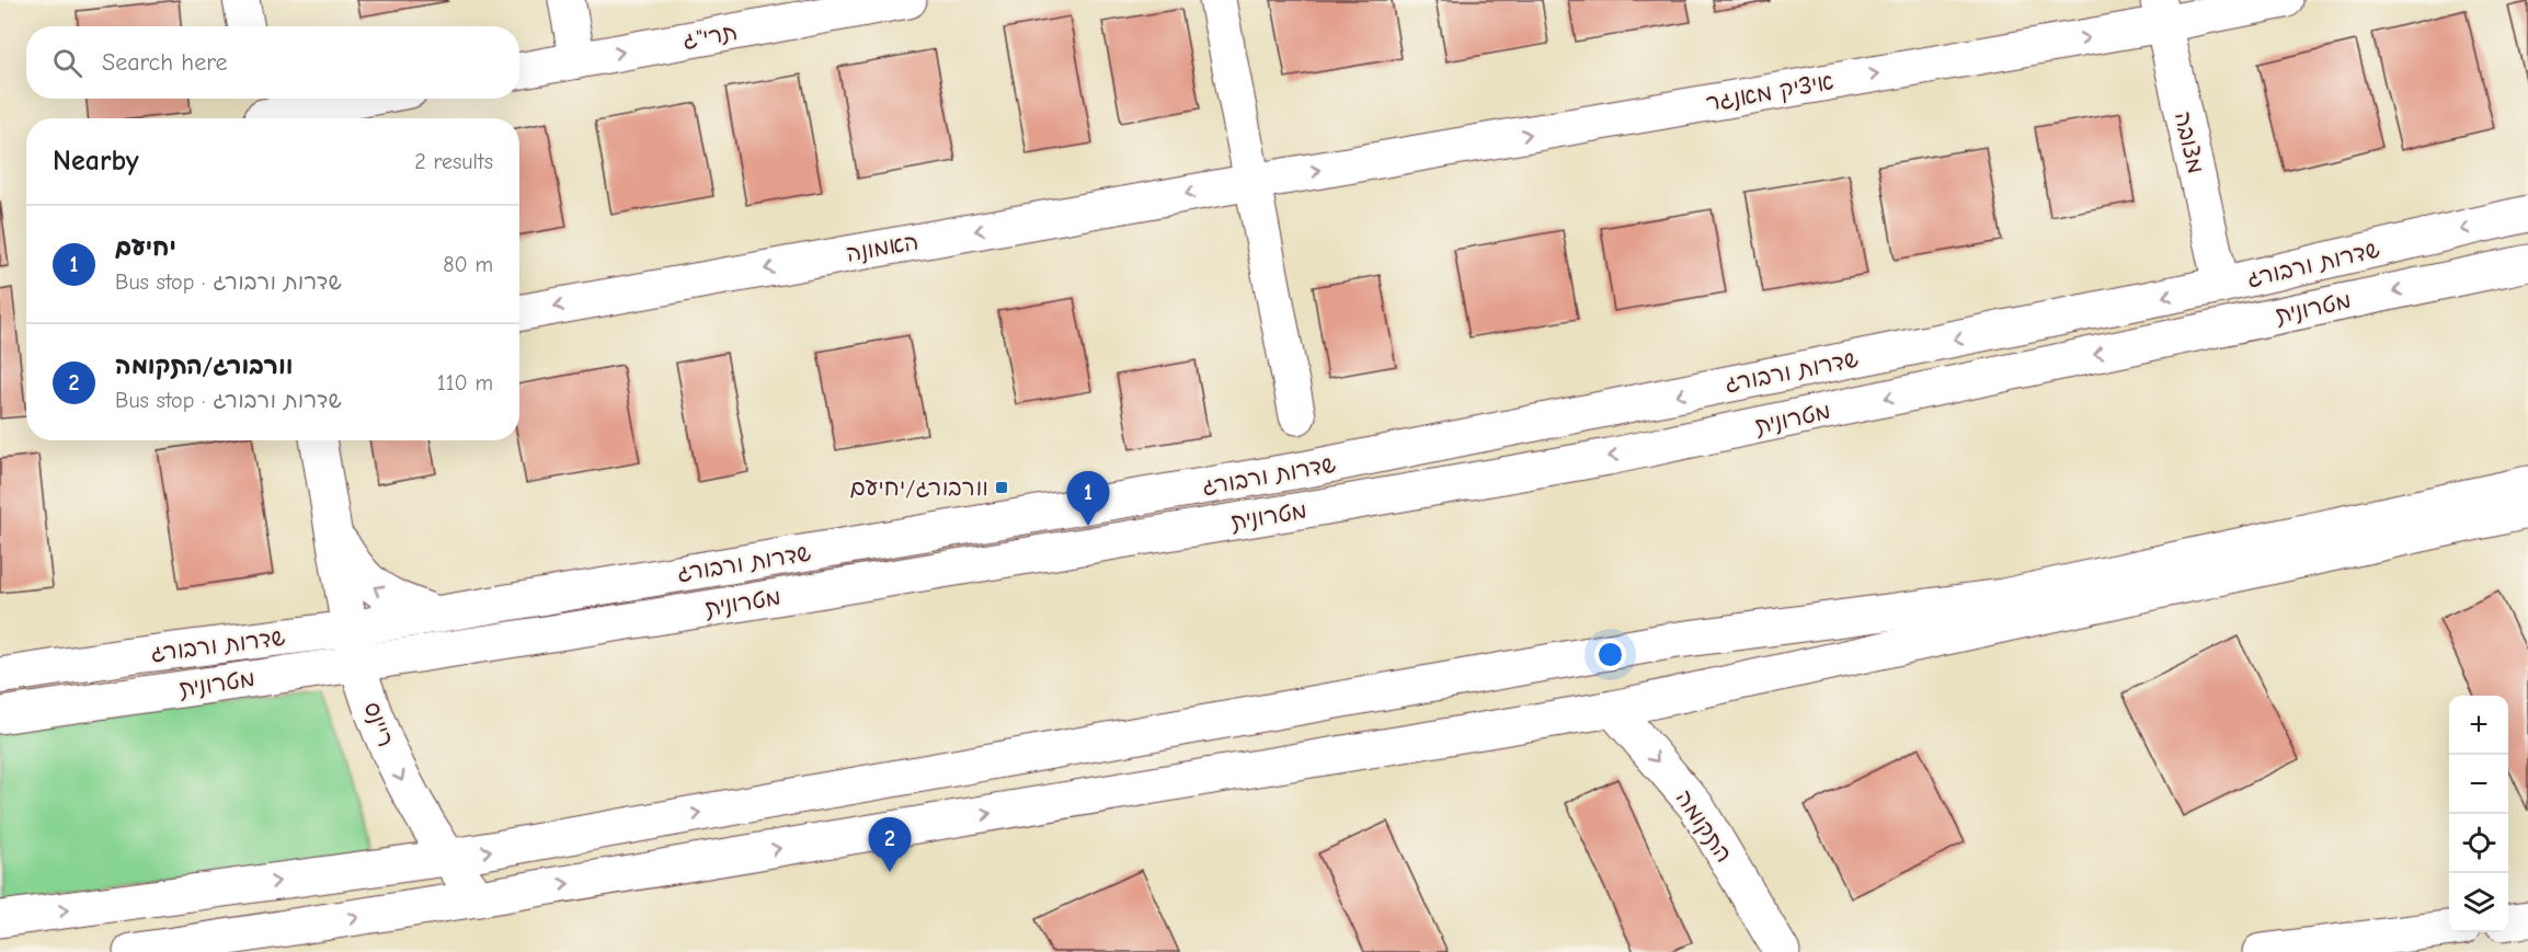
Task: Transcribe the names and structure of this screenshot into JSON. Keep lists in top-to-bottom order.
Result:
{
  "streets": {
    "main road": [
      "תרי\"ג",
      "איציק מאנגר",
      "מצובה",
      "האמונה",
      "שדרות ורבורג",
      "מטרונית",
      "ריינס",
      "התקומה"
    ]
  },
  "crossings": [
    ["איציק מאנגר", "מצובה"],
    ["איציק מאנגר", "האמונה"],
    ["מצובה", "שדרות ורבורג"],
    ["שדרות ורבורג", "ריינס"],
    ["מטרונית", "ריינס"]
  ],
  "one_way": [
    "תרי\"ג",
    "איציק מאנגר",
    "האמונה",
    "התקומה"
  ],
  "places": {
    "transit": ["וורבורג/יחיעם"]
  },
  "page": {
    "search": "Search here",
    "heading": ["Nearby", "2 results"],
    "list": [
      {
        "mark": "1",
        "name": "יחיעם",
        "note": "Bus stop · שדרות ורבורג",
        "value": "80 m"
      },
      {
        "mark": "2",
        "name": "וורבורג/התקומה",
        "note": "Bus stop · שדרות ורבורג",
        "value": "110 m"
      }
    ],
    "pins": ["1", "2"],
    "map_buttons": ["+", "−"]
  }
}
